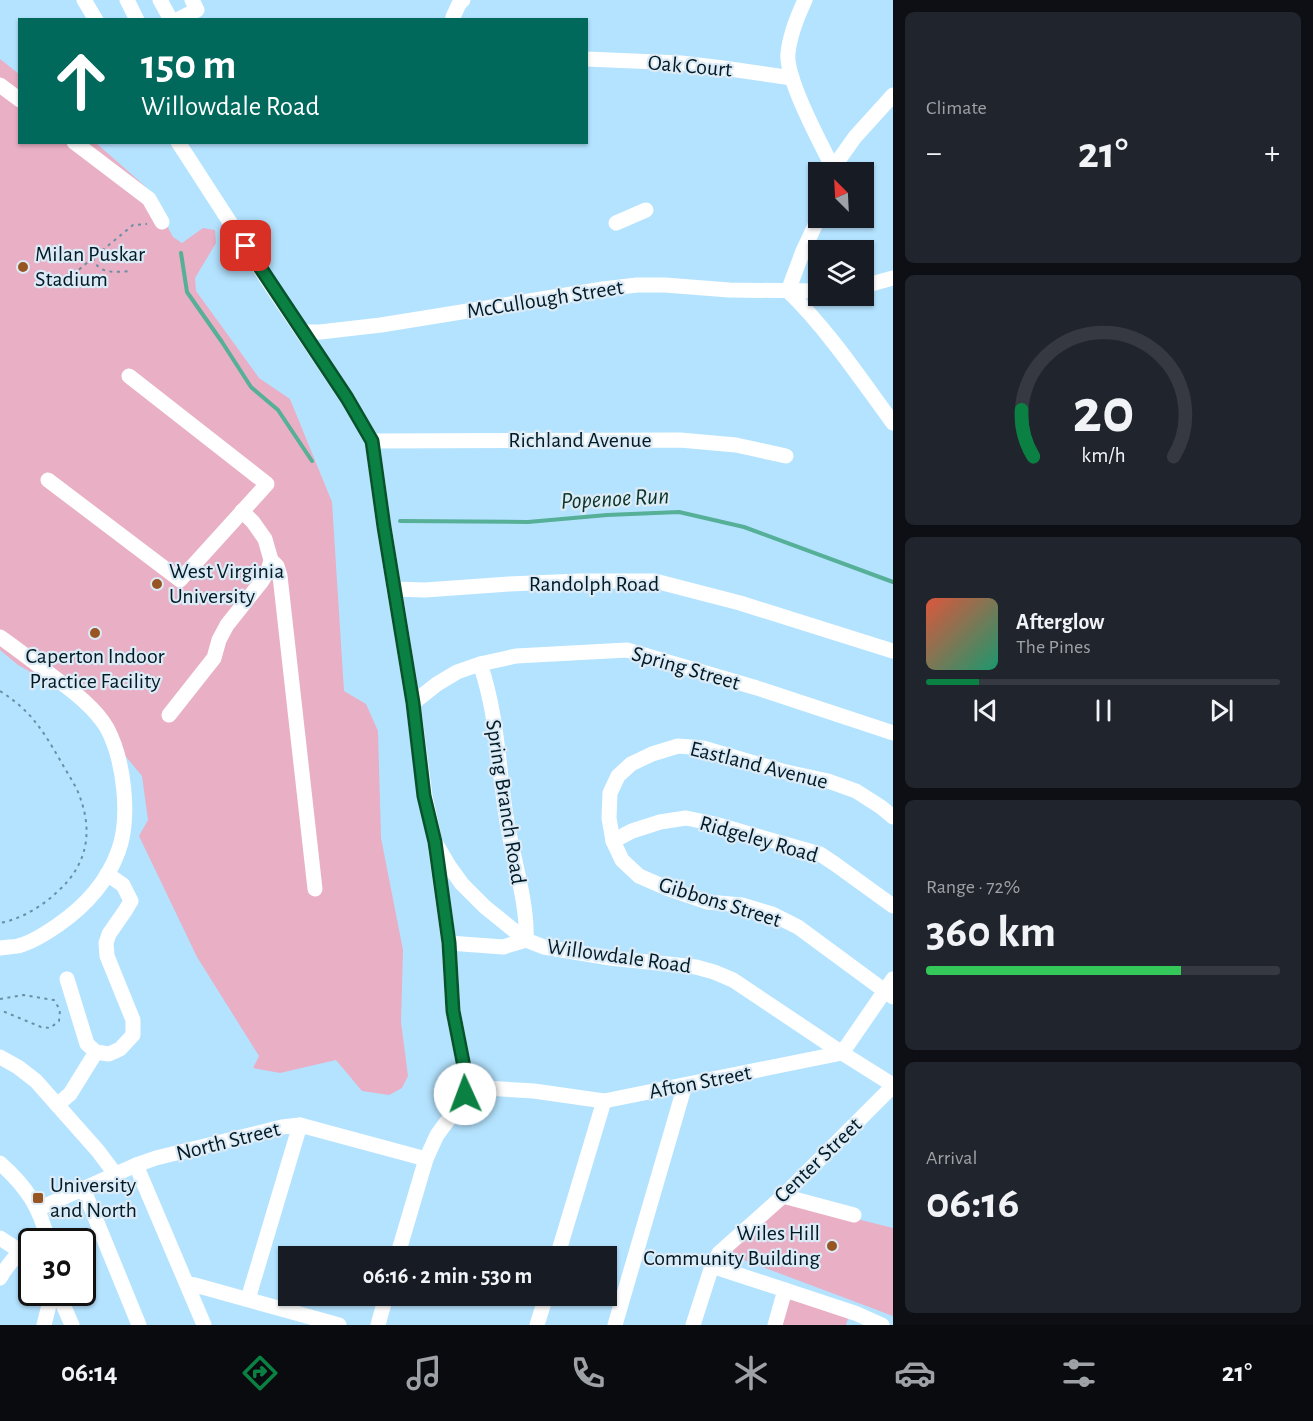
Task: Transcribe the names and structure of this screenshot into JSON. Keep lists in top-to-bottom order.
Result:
{
  "streets": {
    "street": [
      "Oak Court",
      "McCullough Street",
      "Richland Avenue",
      "Randolph Road",
      "Spring Street",
      "Eastland Avenue",
      "Spring Branch Road",
      "Ridgeley Road",
      "Gibbons Street",
      "Willowdale Road",
      "Afton Street",
      "North Street",
      "Center Street"
    ]
  },
  "crossings": [
    ["McCullough Street", "Willowdale Road"],
    ["Richland Avenue", "Willowdale Road"],
    ["Randolph Road", "Willowdale Road"],
    ["Spring Street", "Spring Branch Road"],
    ["Spring Street", "Willowdale Road"],
    ["Eastland Avenue", "Ridgeley Road"],
    ["Eastland Avenue", "Gibbons Street"],
    ["Spring Branch Road", "Willowdale Road"],
    ["Ridgeley Road", "Gibbons Street"],
    ["Willowdale Road", "Afton Street"],
    ["Willowdale Road", "Center Street"]
  ],
  "water": ["Popenoe Run"],
  "places": {
    "other": [
      "Milan Puskar Stadium",
      "West Virginia University",
      "Caperton Indoor Practice Facility",
      "Wiles Hill Community Building"
    ],
    "transit": ["University and North"]
  },
  "north": "top left",
  "page": {
    "tile": [
      "Climate",
      ["Range · 72%", "360 km"],
      ["Arrival", "06:16"]
    ],
    "turn": ["150 m", "Willowdale Road"],
    "heat": ["−", "21°", "+"],
    "song": ["Afterglow", "The Pines"],
    "limit": "30",
    "trip": "06:16 · 2 min · 530 m",
    "tabs": ["06:14", "21°"],
    "gauge": ["20", "km/h"]
  }
}
